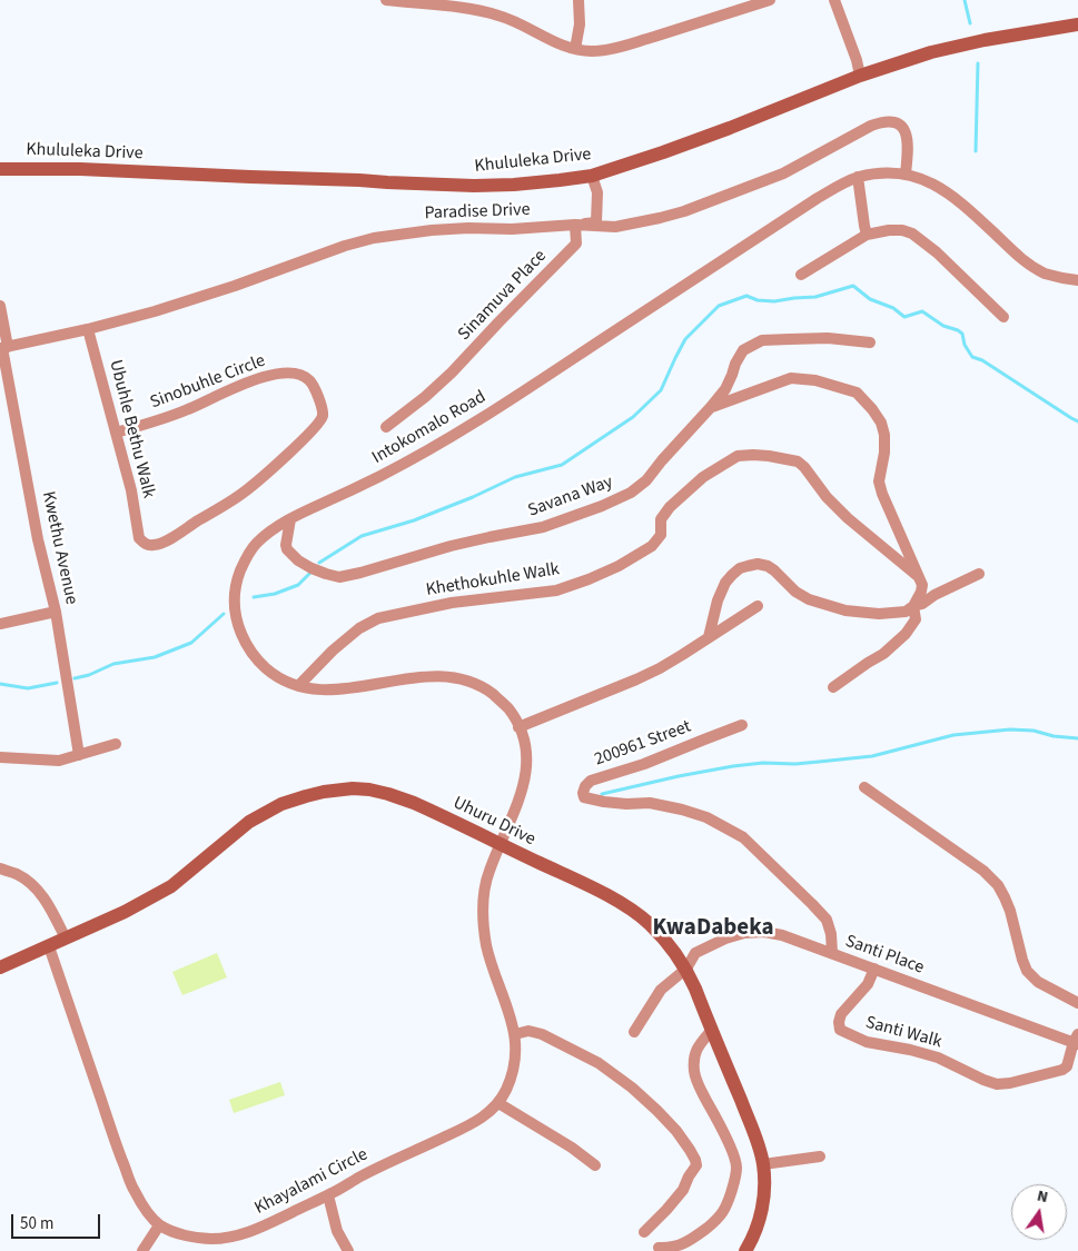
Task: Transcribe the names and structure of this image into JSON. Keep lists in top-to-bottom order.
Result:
{
  "streets": {
    "street": [
      "Khululeka Drive",
      "Paradise Drive",
      "Sinamuva Place",
      "Sinobuhle Circle",
      "Intokomalo Road",
      "Ubuhle Bethu Walk",
      "Savana Way",
      "Kwethu Avenue",
      "Khethokuhle Walk",
      "200961 Street",
      "Uhuru Drive",
      "Santi Place",
      "Santi Walk",
      "Khayalami Circle"
    ]
  },
  "crossings": [
    ["Paradise Drive", "Sinamuva Place"],
    ["Paradise Drive", "Intokomalo Road"],
    ["Paradise Drive", "Ubuhle Bethu Walk"],
    ["Paradise Drive", "Kwethu Avenue"],
    ["Sinobuhle Circle", "Ubuhle Bethu Walk"],
    ["Intokomalo Road", "Savana Way"],
    ["Intokomalo Road", "Khethokuhle Walk"],
    ["Intokomalo Road", "Uhuru Drive"],
    ["Intokomalo Road", "Khayalami Circle"],
    ["200961 Street", "Santi Place"],
    ["Uhuru Drive", "Santi Place"],
    ["Uhuru Drive", "Khayalami Circle"],
    ["Santi Place", "Santi Walk"]
  ],
  "districts": ["KwaDabeka"],
  "scale_bar": "50 m",
  "north": "top"
}
